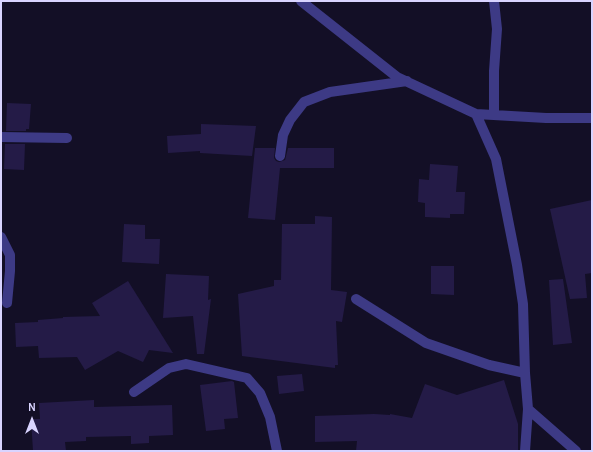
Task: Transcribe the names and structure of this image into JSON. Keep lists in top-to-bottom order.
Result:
{
  "north": "top"
}
